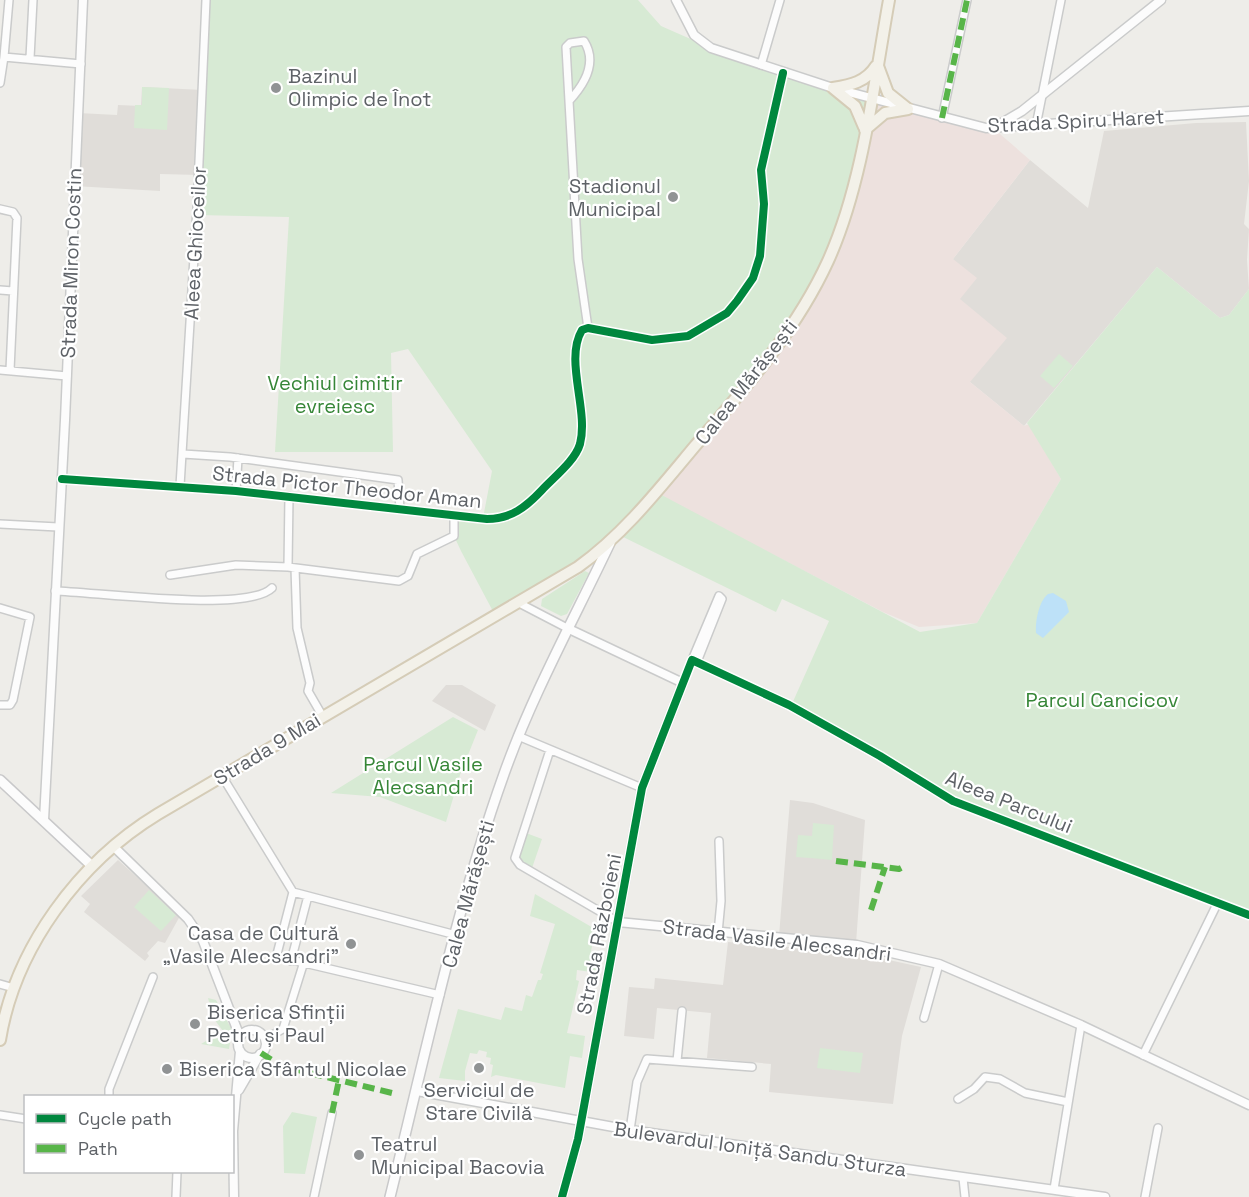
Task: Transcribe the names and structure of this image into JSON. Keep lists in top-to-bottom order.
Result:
{
  "streets": {
    "main road": ["Calea Mărășești", "Strada 9 Mai"],
    "street": [
      "Strada Spiru Haret",
      "Aleea Ghioceilor",
      "Strada Miron Costin",
      "Strada Pictor Theodor Aman",
      "Aleea Parcului",
      "Strada Războieni",
      "Strada Vasile Alecsandri",
      "Bulevardul Ioniță Sandu Sturza"
    ]
  },
  "crossings": [
    ["Strada Spiru Haret", "Calea Mărășești"],
    ["Aleea Ghioceilor", "Strada Pictor Theodor Aman"],
    ["Strada Miron Costin", "Strada Pictor Theodor Aman"],
    ["Calea Mărășești", "Strada 9 Mai"],
    ["Calea Mărășești", "Bulevardul Ioniță Sandu Sturza"],
    ["Strada Războieni", "Strada Vasile Alecsandri"],
    ["Strada Războieni", "Bulevardul Ioniță Sandu Sturza"]
  ],
  "parks": ["Vechiul cimitir evreiesc", "Parcul Cancicov", "Parcul Vasile Alecsandri"],
  "places": [
    "Bazinul Olimpic de Înot",
    "Stadionul Municipal",
    "Casa de Cultură „Vasile Alecsandri”",
    "Biserica Sfinții Petru și Paul",
    "Serviciul de Stare Civilă",
    "Biserica Sfântul Nicolae",
    "Teatrul Municipal Bacovia"
  ],
  "legend": ["Cycle path", "Path"]
}
